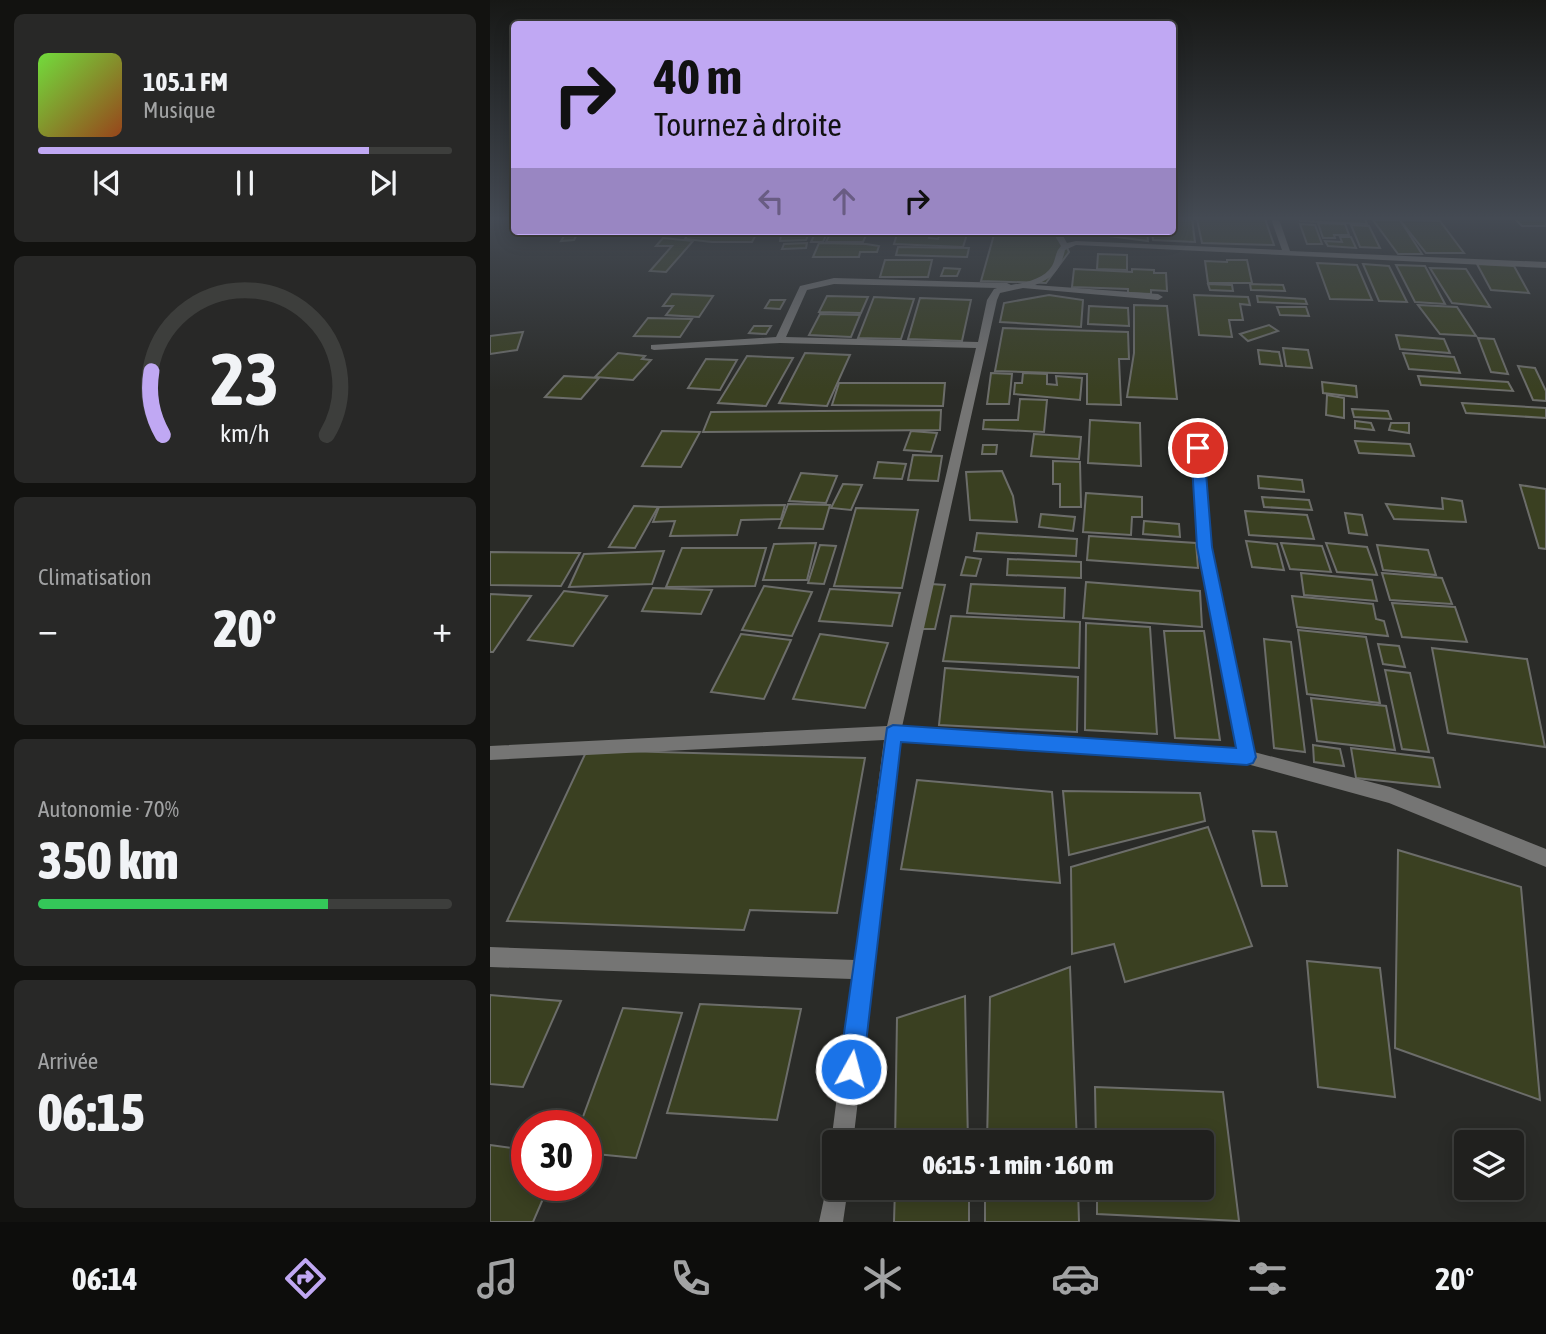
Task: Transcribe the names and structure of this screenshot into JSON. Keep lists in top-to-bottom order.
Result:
{
  "page": {
    "turn": ["40 m", "Tournez à droite"],
    "song": ["105.1 FM", "Musique"],
    "tile": [
      "Climatisation",
      ["Autonomie · 70%", "350 km"],
      ["Arrivée", "06:15"]
    ],
    "heat": ["−", "20°", "+"],
    "limit": "30",
    "trip": "06:15 · 1 min · 160 m",
    "tabs": ["06:14", "20°"],
    "gauge": ["23", "km/h"]
  }
}
